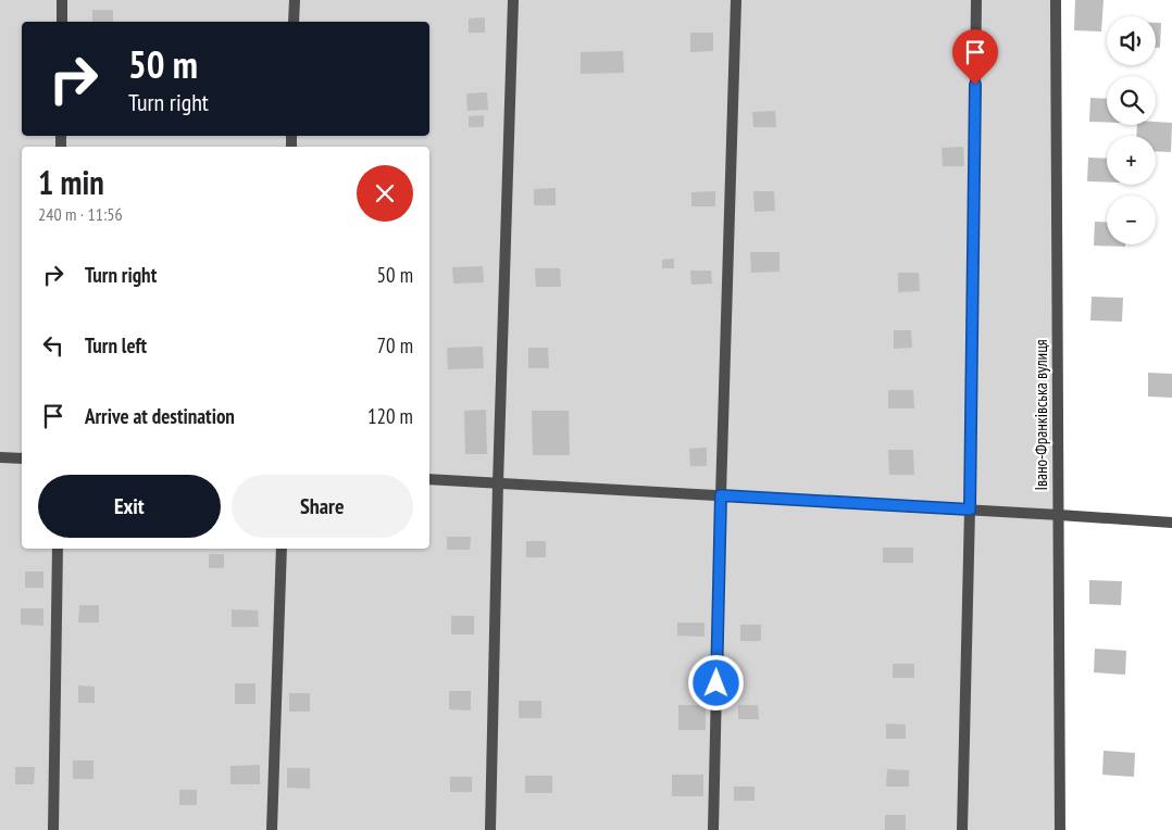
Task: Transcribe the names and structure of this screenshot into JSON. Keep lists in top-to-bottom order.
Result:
{
  "streets": {
    "street": ["Івано-Франківська вулиця"]
  },
  "page": {
    "map_buttons": ["+", "−"],
    "turn": ["50 m", "Turn right"],
    "heading": ["1 min", "240 m · 11:56"],
    "list": [
      {
        "name": "Turn right",
        "value": "50 m"
      },
      {
        "name": "Turn left",
        "value": "70 m"
      },
      {
        "name": "Arrive at destination",
        "value": "120 m"
      }
    ],
    "buttons": ["Exit", "Share"]
  }
}
